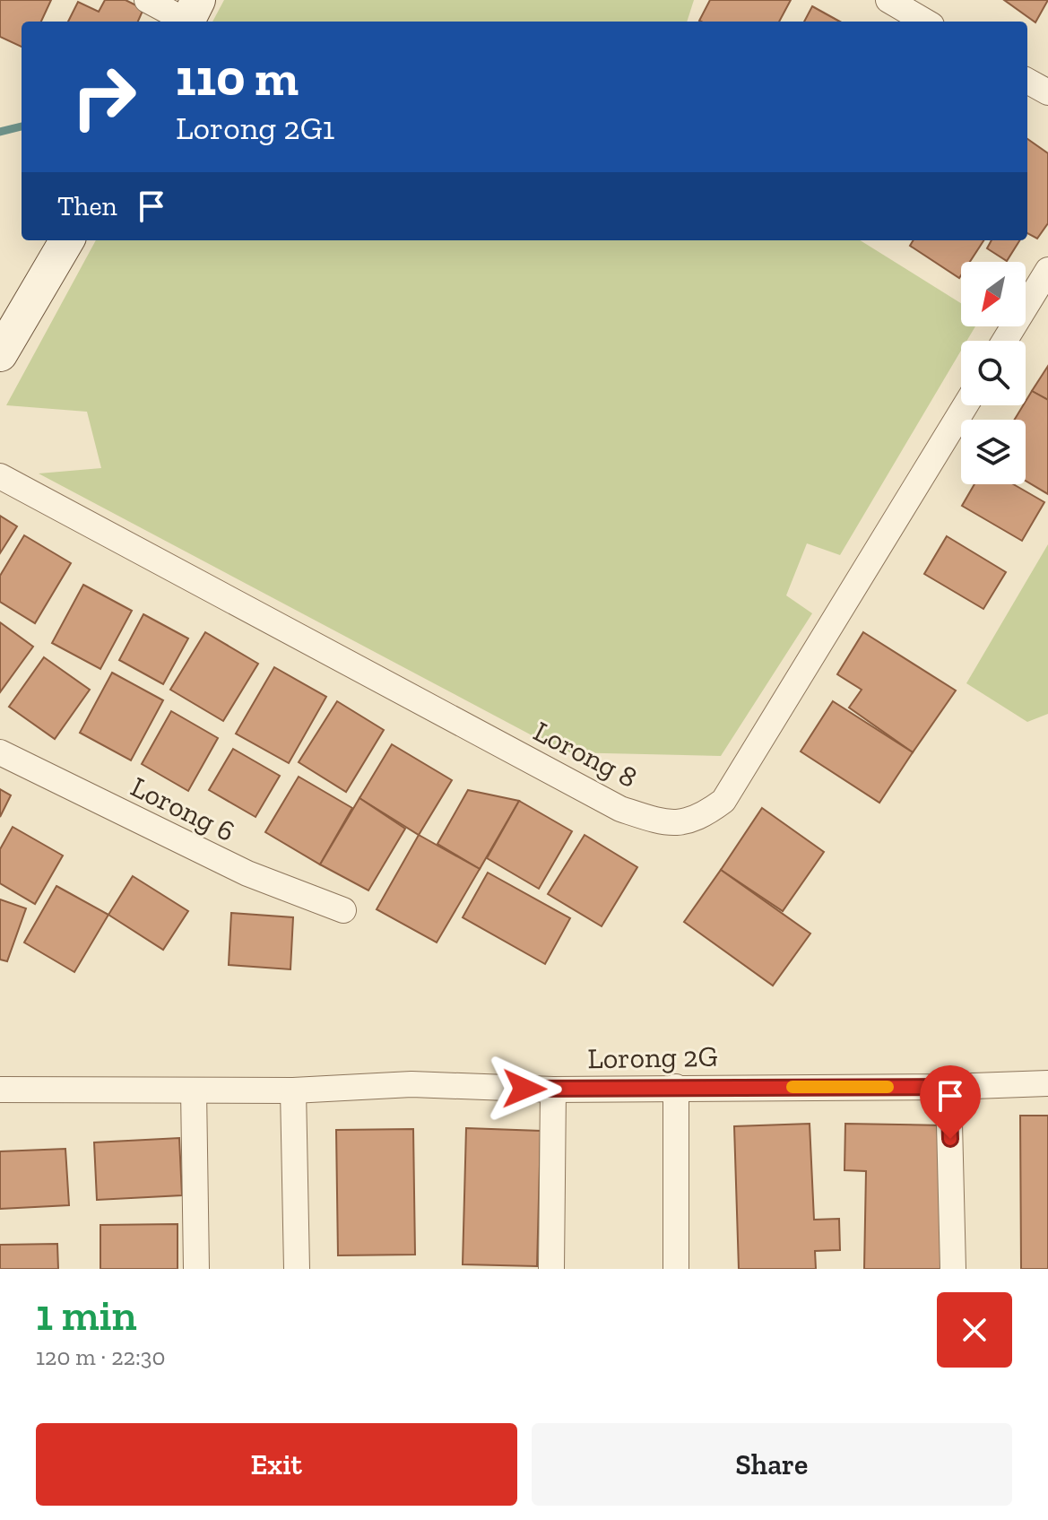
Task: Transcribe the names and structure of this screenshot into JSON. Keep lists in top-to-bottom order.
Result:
{
  "streets": {
    "street": ["Lorong 8", "Lorong 6", "Lorong 2G"]
  },
  "north": "bottom left",
  "page": {
    "turn": ["110 m", "Lorong 2G1"],
    "then": "Then",
    "heading": ["1 min", "120 m · 22:30"],
    "buttons": ["Exit", "Share"]
  }
}
